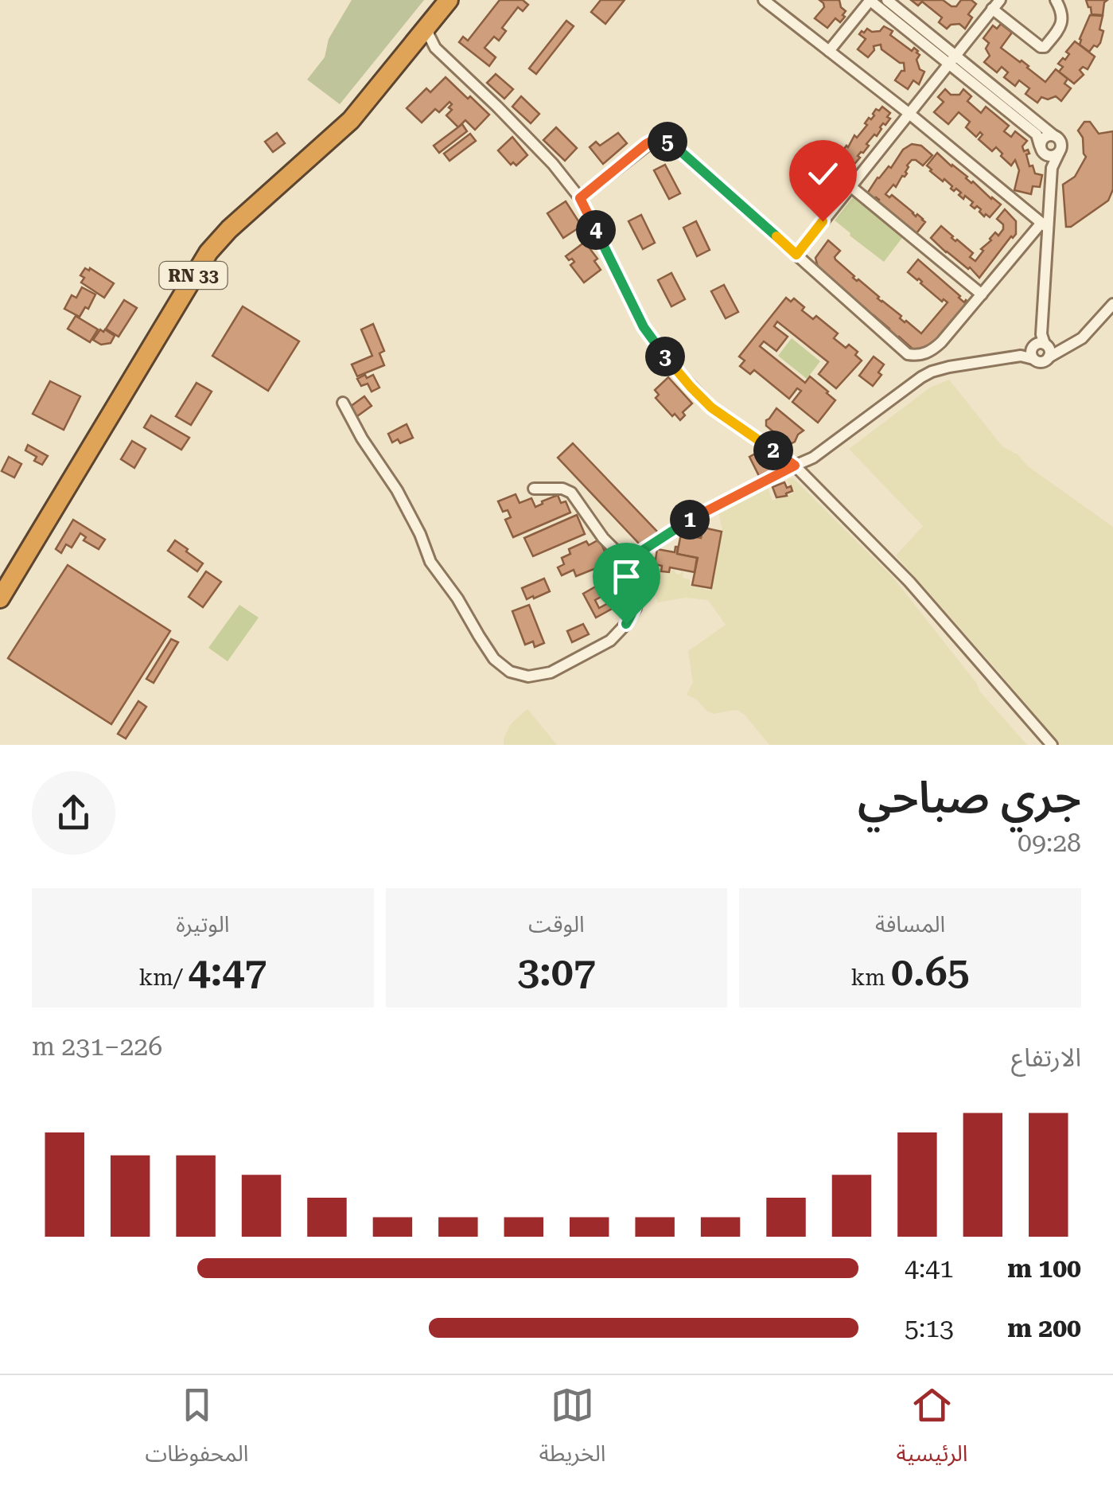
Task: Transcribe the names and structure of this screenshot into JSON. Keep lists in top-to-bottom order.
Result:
{
  "streets": {
    "highway": ["RN 33"]
  },
  "page": {
    "pins": [
      "5",
      "4",
      "3",
      "2",
      "1"
    ],
    "heading": ["جري صباحي", "09:28"],
    "stats": [
      ["المسافة", "0.65 km"],
      ["الوقت", "3:07"],
      ["الوتيرة", "4:47 /km"]
    ],
    "chart": ["الارتفاع", "226–231 m"],
    "list": [
      {
        "name": "100 m",
        "note": "4:41"
      },
      {
        "name": "200 m",
        "note": "5:13"
      }
    ],
    "tabs": ["الرئيسية", "الخريطة", "المحفوظات"]
  }
}
